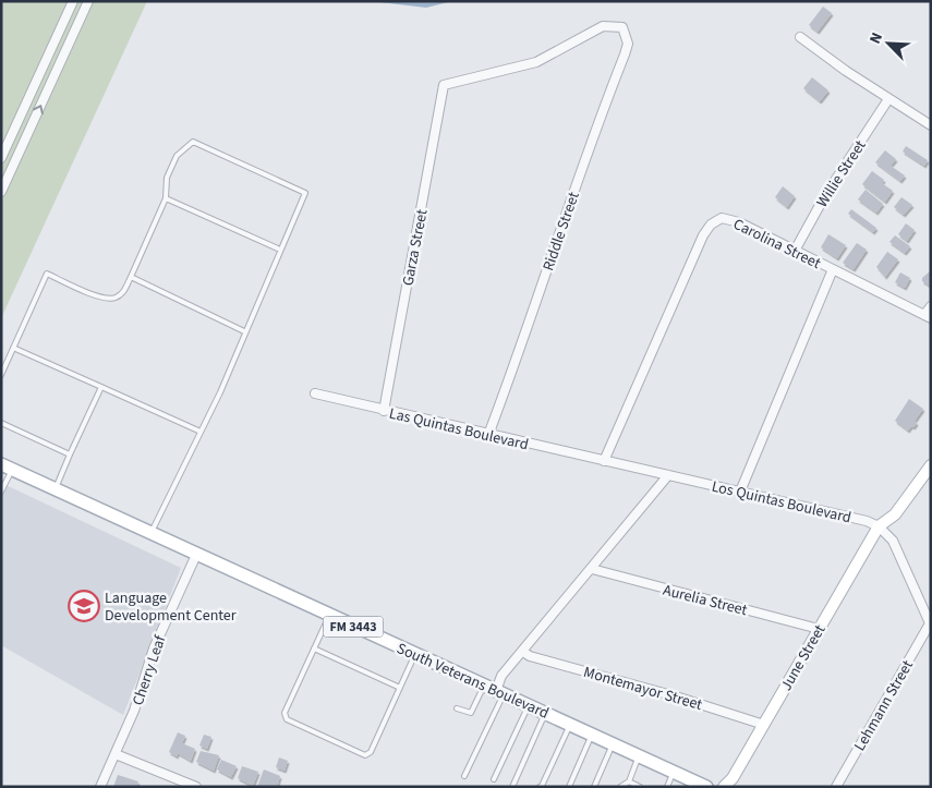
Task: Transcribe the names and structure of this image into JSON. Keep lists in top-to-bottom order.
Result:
{
  "streets": {
    "main road": ["FM 3443", "South Veterans Boulevard"],
    "street": [
      "Willie Street",
      "Riddle Street",
      "Carolina Street",
      "Garza Street",
      "Las Quintas Boulevard",
      "Los Quintas Boulevard",
      "Aurelia Street",
      "June Street",
      "Cherry Leaf",
      "Montemayor Street",
      "Lehmann Street"
    ]
  },
  "crossings": [
    ["Willie Street", "Carolina Street"],
    ["Riddle Street", "Garza Street"],
    ["Riddle Street", "Las Quintas Boulevard"],
    ["Carolina Street", "Las Quintas Boulevard"],
    ["Carolina Street", "Los Quintas Boulevard"],
    ["Garza Street", "Las Quintas Boulevard"],
    ["Las Quintas Boulevard", "Los Quintas Boulevard"],
    ["Los Quintas Boulevard", "June Street"],
    ["Aurelia Street", "June Street"],
    ["June Street", "Montemayor Street"],
    ["Cherry Leaf", "South Veterans Boulevard"]
  ],
  "places": {
    "school or university": ["Language Development Center"]
  },
  "north": "top left"
}
